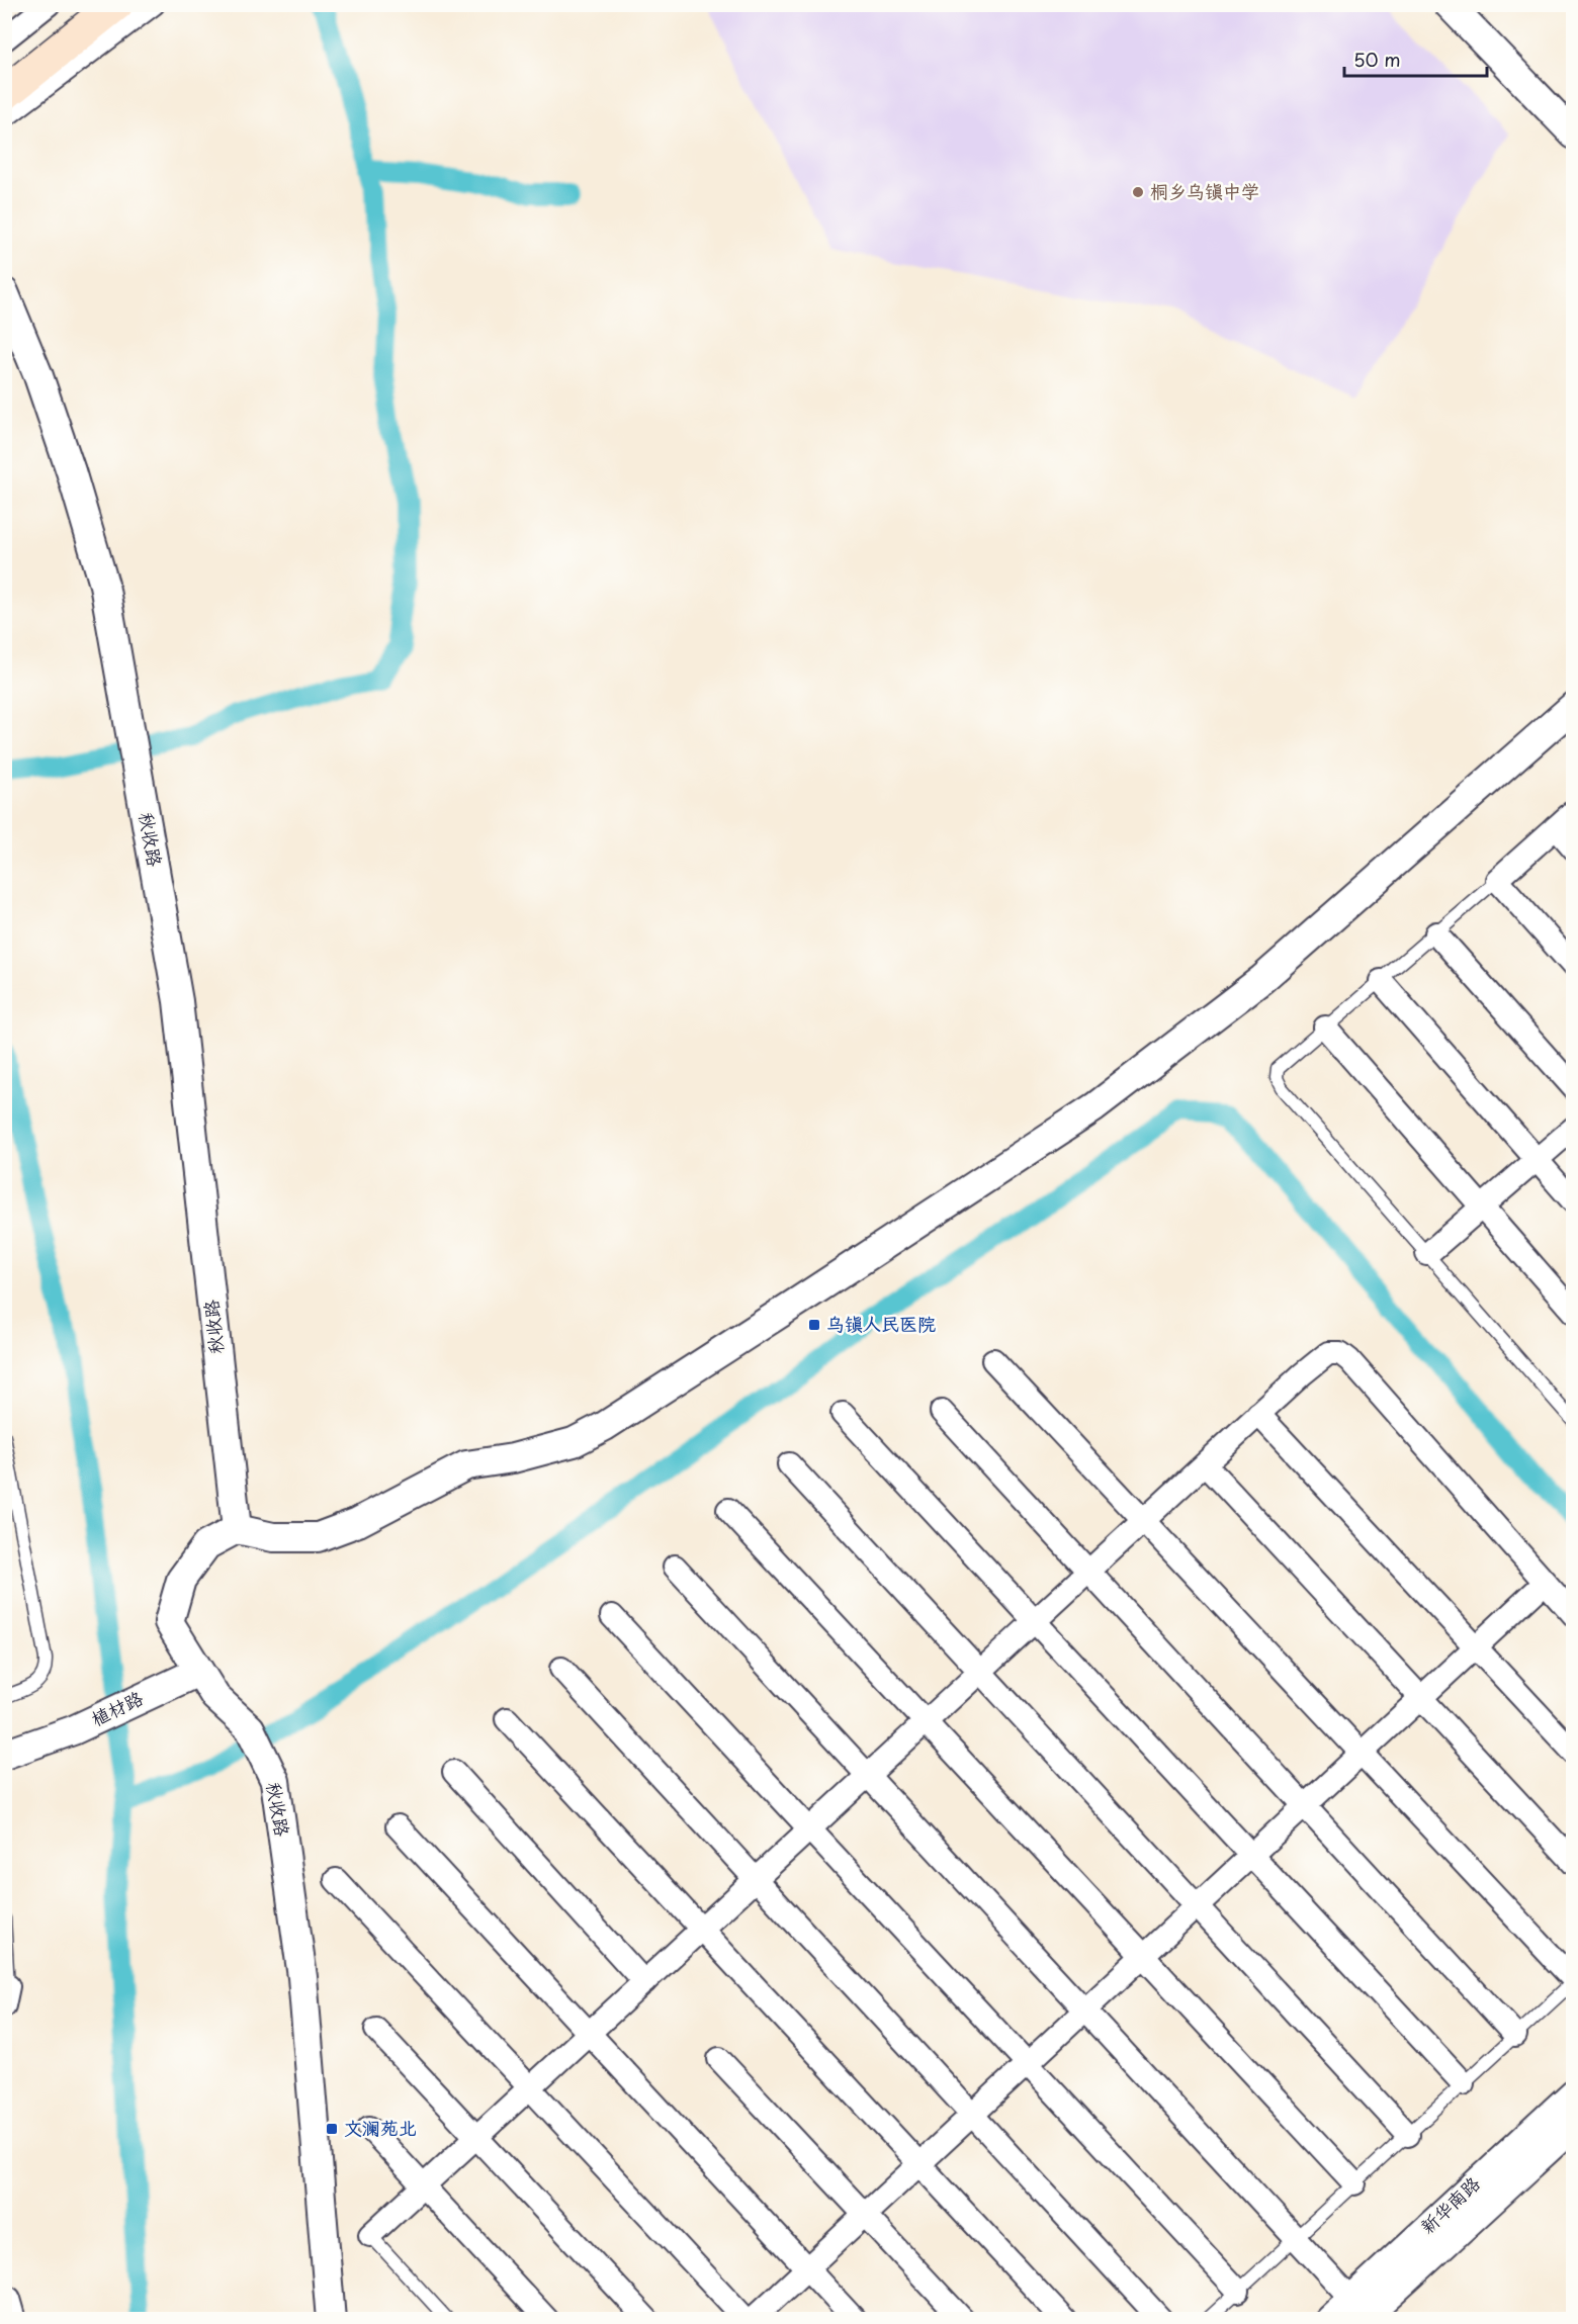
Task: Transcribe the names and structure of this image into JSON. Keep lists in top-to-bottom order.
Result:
{
  "streets": {
    "street": ["秋收路", "植材路", "新华南路"]
  },
  "crossings": [
    ["秋收路", "植材路"]
  ],
  "places": {
    "other": ["桐乡乌镇中学"],
    "transit": ["乌镇人民医院", "文澜苑北"]
  },
  "scale_bar": "50 m"
}
